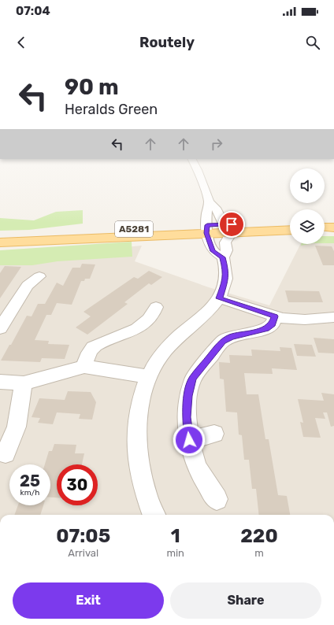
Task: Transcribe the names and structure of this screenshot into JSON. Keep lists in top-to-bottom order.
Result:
{
  "streets": {
    "main road": ["A5281"]
  },
  "page": {
    "status": "07:04",
    "header": "Routely",
    "turn": ["90 m", "Heralds Green"],
    "speed": "25 km/h",
    "limit": "30",
    "eta": [
      "07:05",
      "Arrival",
      "1",
      "min",
      "220",
      "m"
    ],
    "buttons": ["Exit", "Share"]
  }
}
